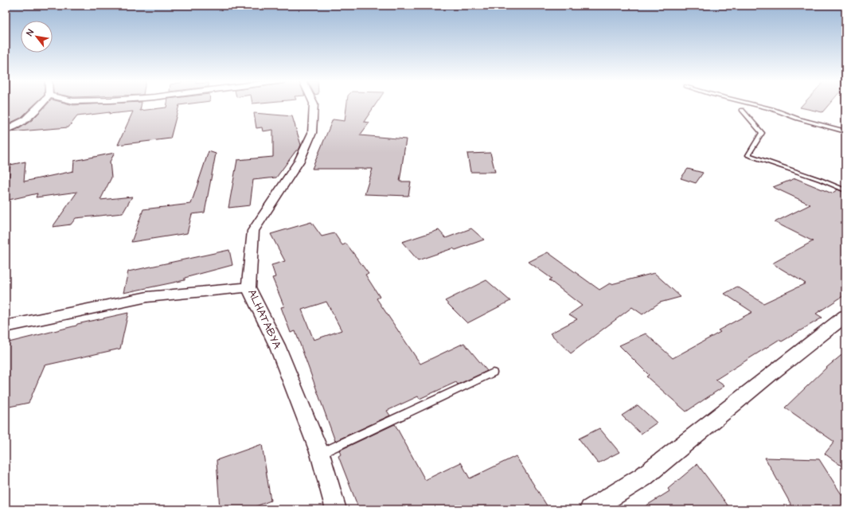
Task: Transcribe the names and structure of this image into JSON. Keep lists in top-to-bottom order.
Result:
{
  "streets": {
    "street": ["ALHATABYA"]
  },
  "north": "top left"
}
